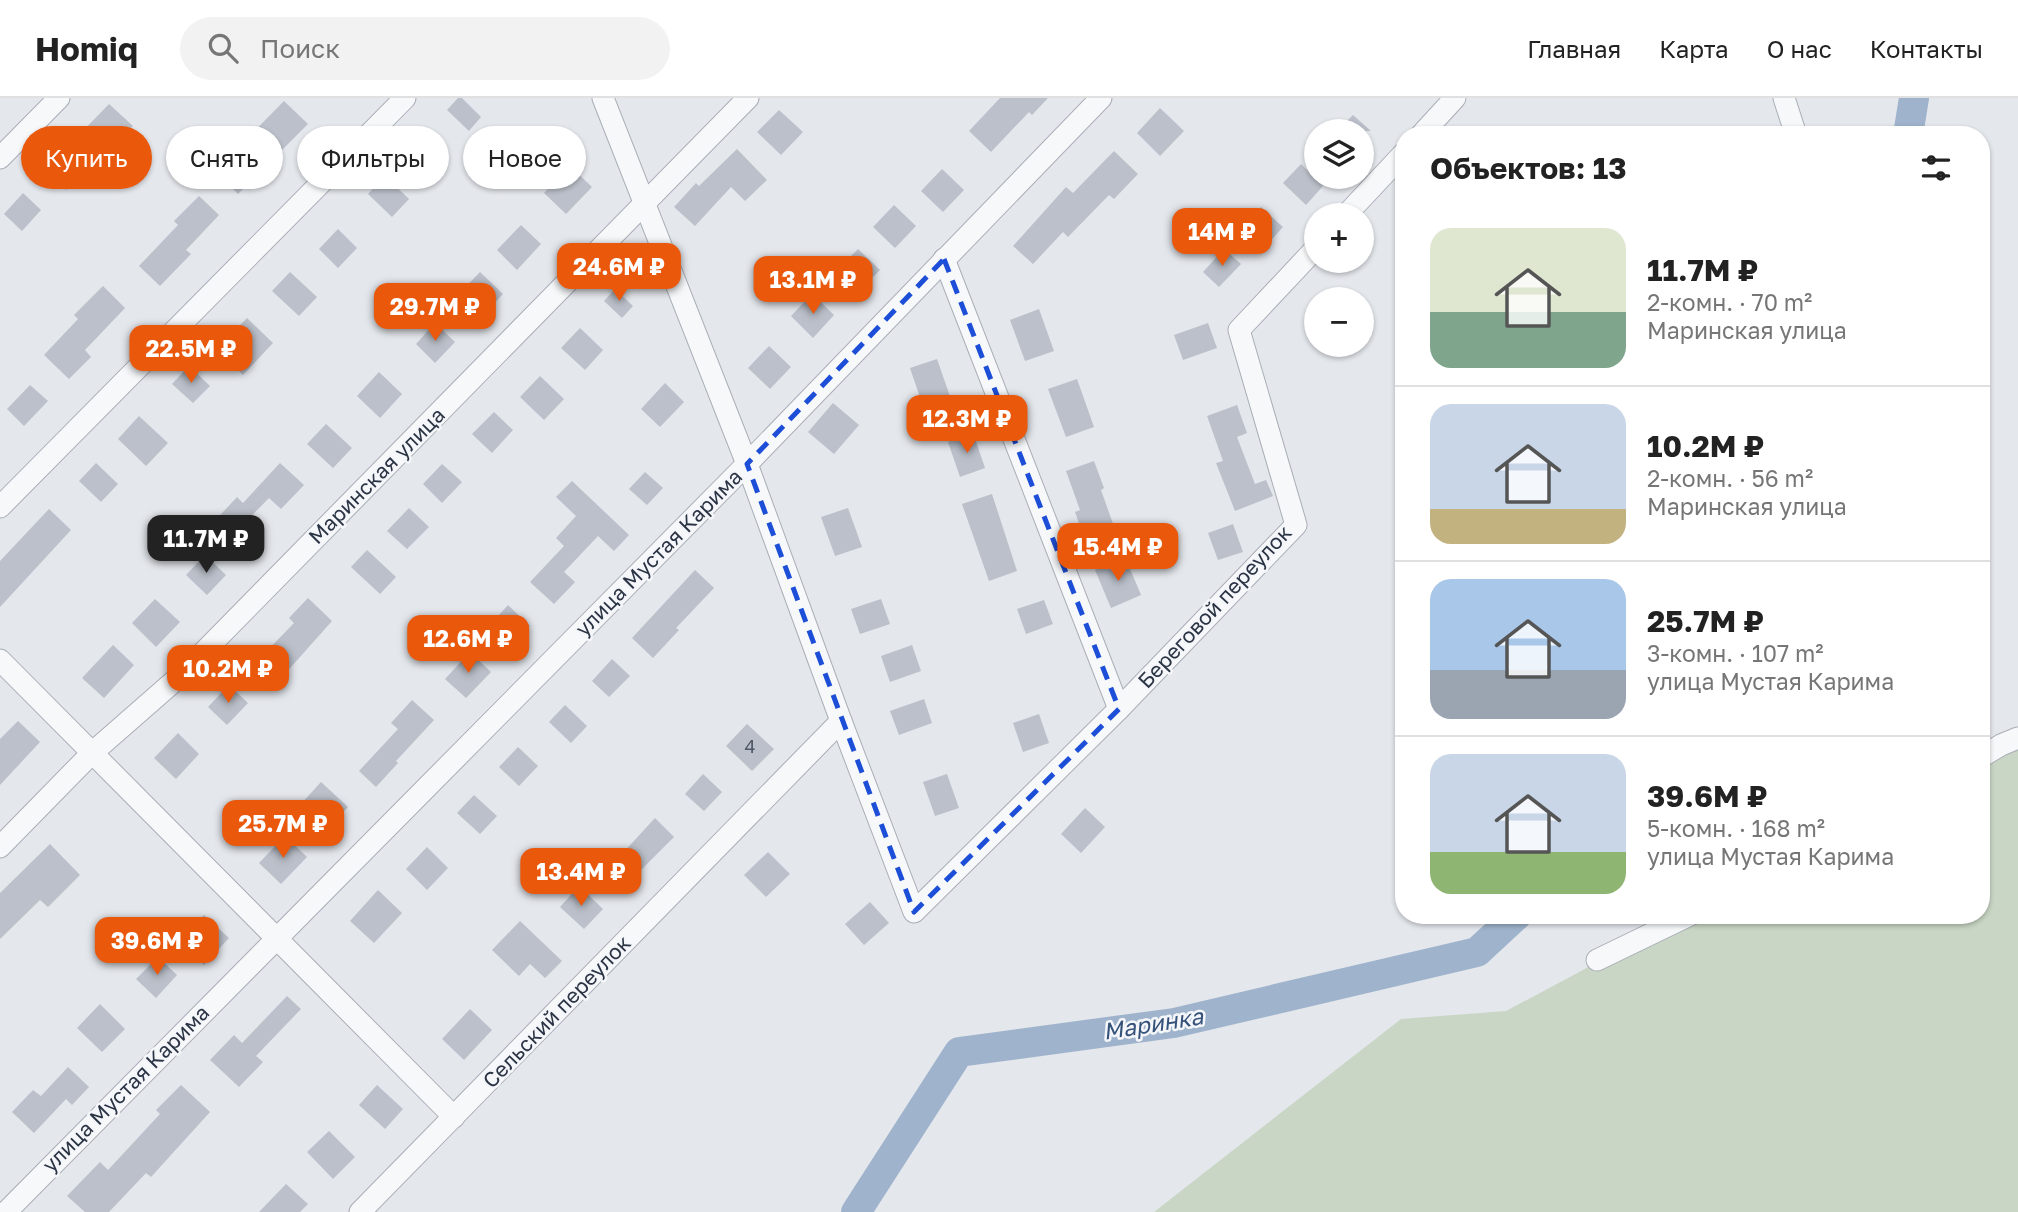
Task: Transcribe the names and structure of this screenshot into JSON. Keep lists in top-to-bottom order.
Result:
{
  "streets": {
    "street": [
      "Маринская улица",
      "улица Мустая Карима",
      "Береговой переулок",
      "Сельский переулок"
    ]
  },
  "crossings": [
    ["Береговой переулок", "Сельский переулок"]
  ],
  "water": ["Маринка"],
  "house_numbers": ["4"],
  "page": {
    "header": "Homiq",
    "search": "Поиск",
    "nav": [
      "Главная",
      "Карта",
      "О нас",
      "Контакты"
    ],
    "map_buttons": ["+", "−"],
    "chip": [
      "Купить",
      "Снять",
      "Фильтры",
      "Новое"
    ],
    "heading": "Объектов: 13",
    "price": [
      "14M ₽",
      "24.6M ₽",
      "13.1M ₽",
      "29.7M ₽",
      "22.5M ₽",
      "12.3M ₽",
      "11.7M ₽",
      "15.4M ₽",
      "12.6M ₽",
      "10.2M ₽",
      "25.7M ₽",
      "13.4M ₽",
      "39.6M ₽"
    ],
    "list": [
      {
        "name": "11.7M ₽",
        "note": "2-комн. · 70 m² · Маринская улица"
      },
      {
        "name": "10.2M ₽",
        "note": "2-комн. · 56 m² · Маринская улица"
      },
      {
        "name": "25.7M ₽",
        "note": "3-комн. · 107 m² · улица Мустая Карима"
      },
      {
        "name": "39.6M ₽",
        "note": "5-комн. · 168 m² · улица Мустая Карима"
      }
    ]
  }
}
